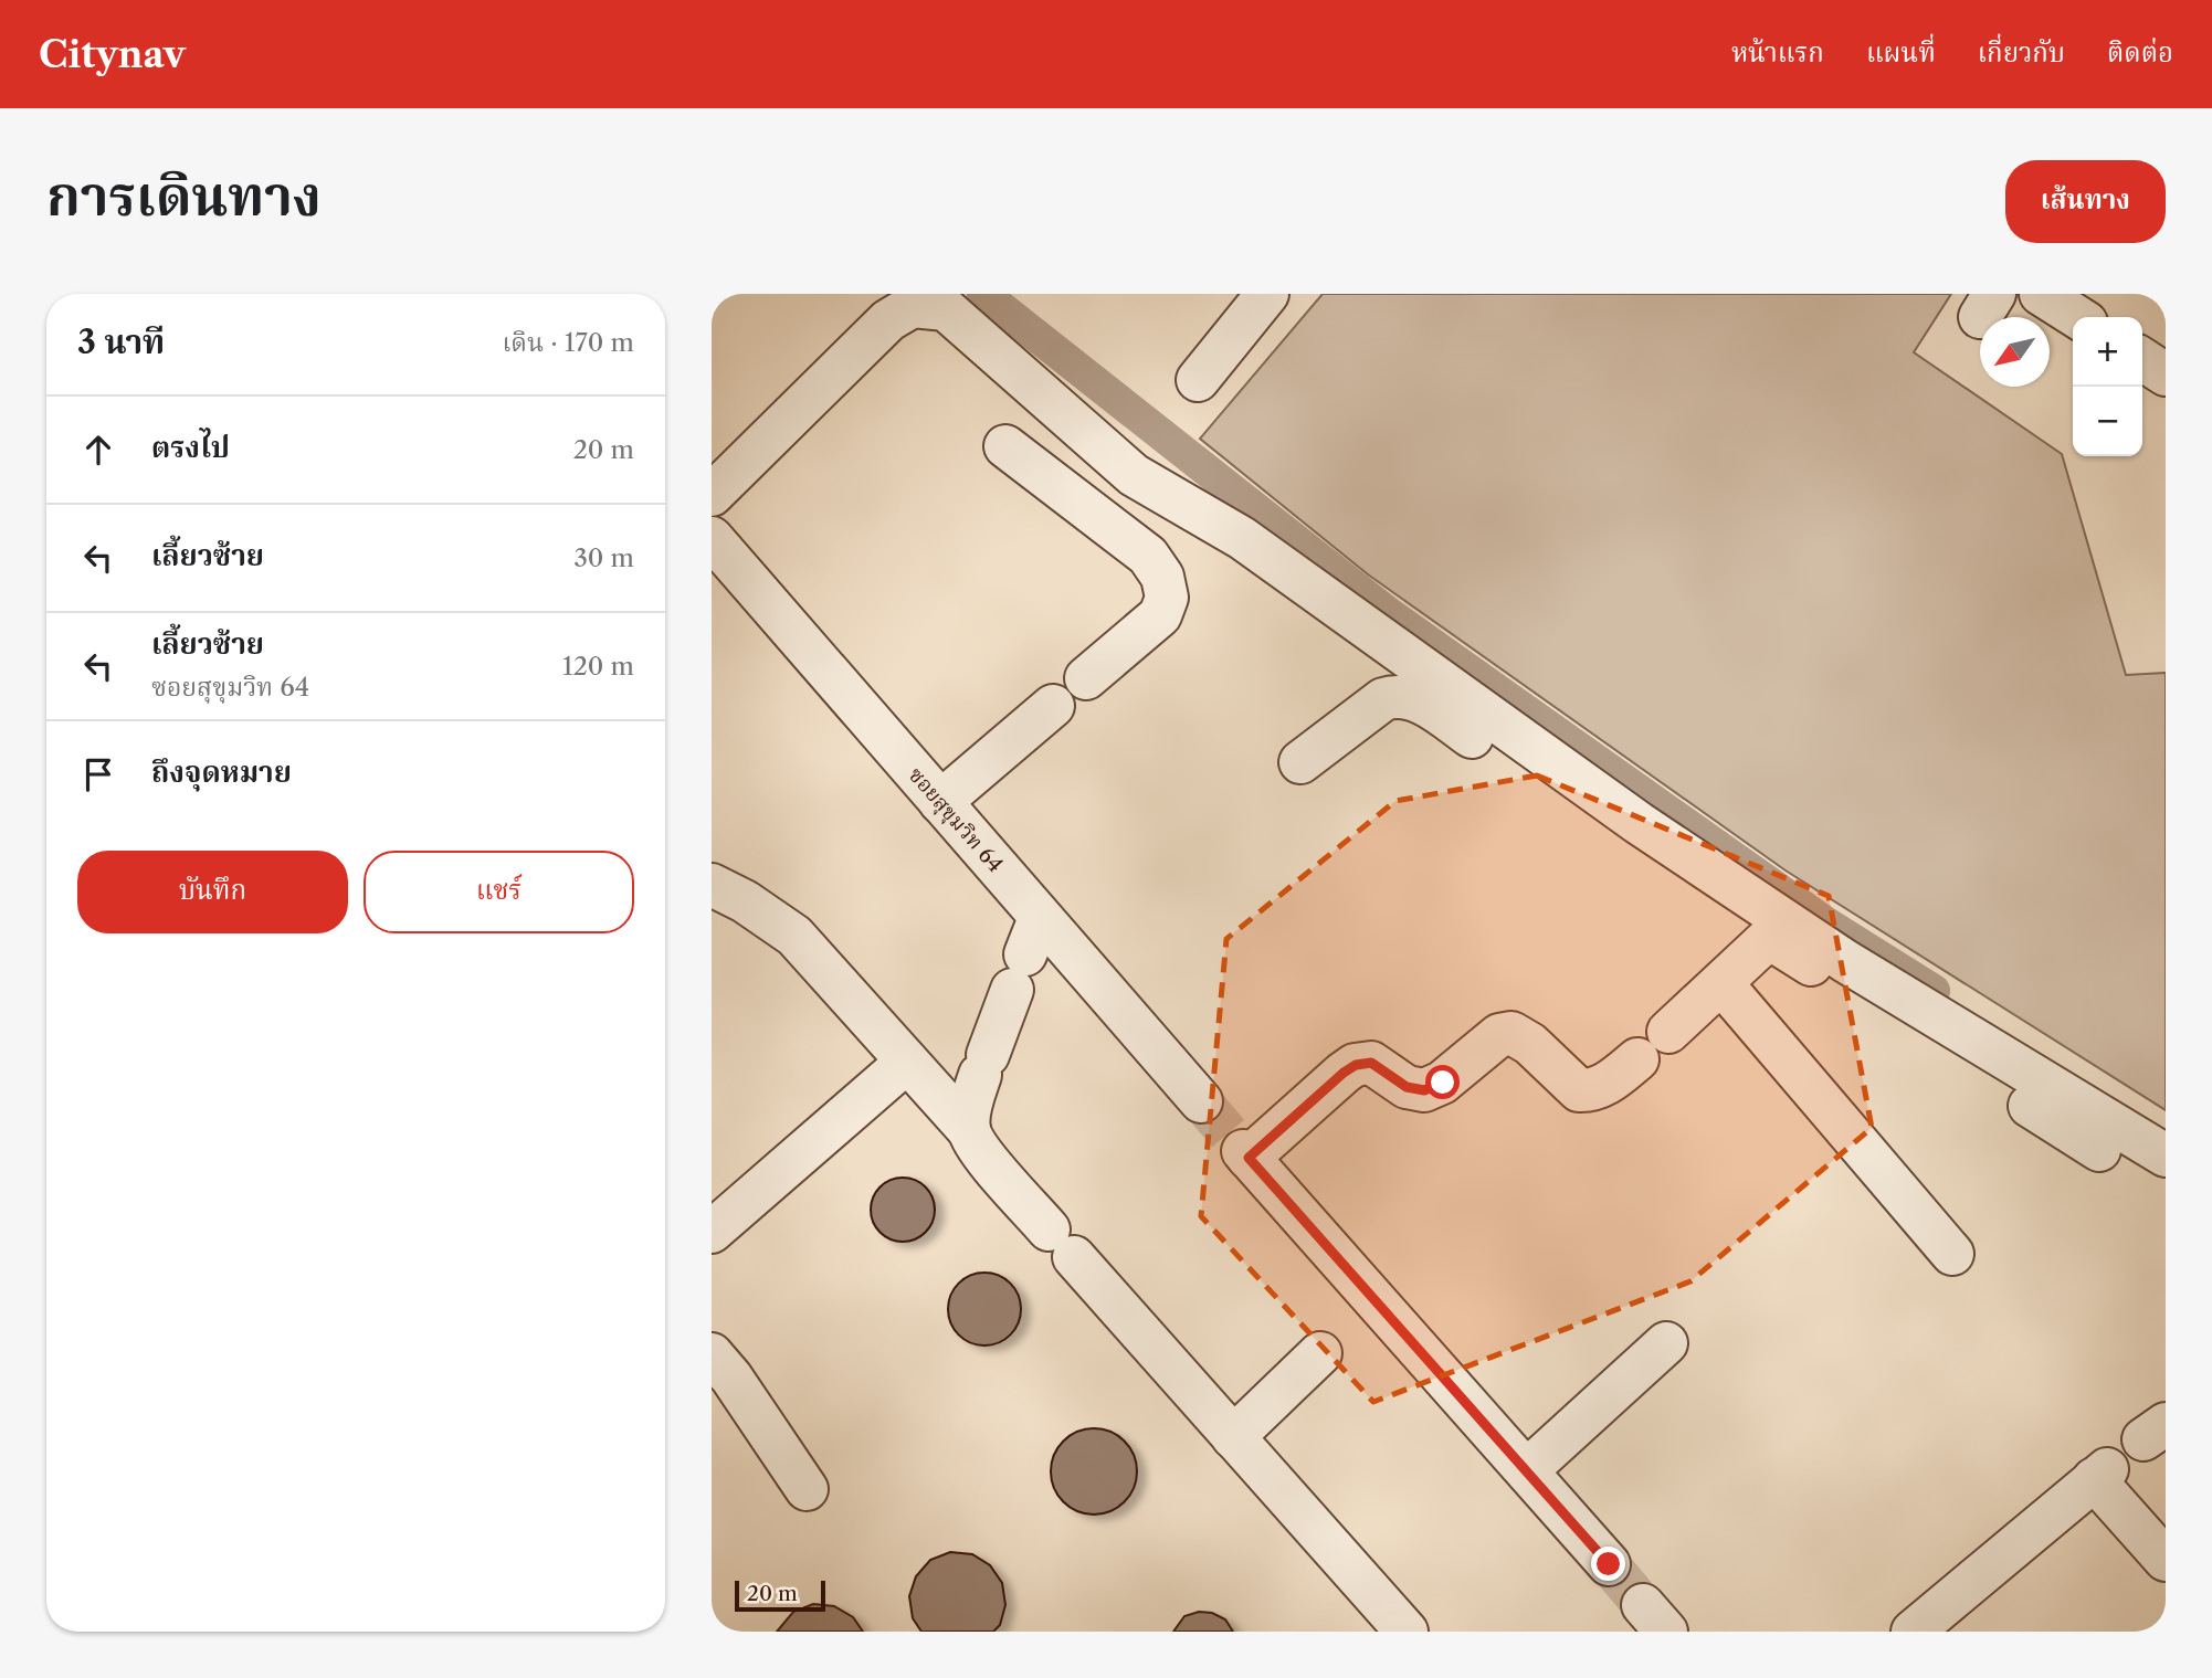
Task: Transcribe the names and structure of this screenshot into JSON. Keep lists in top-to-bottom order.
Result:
{
  "streets": {
    "street": ["ซอยสุขุมวิท 64"]
  },
  "scale_bar": "20 m",
  "north": "bottom left",
  "page": {
    "header": "Citynav",
    "nav": [
      "หน้าแรก",
      "แผนที่",
      "เกี่ยวกับ",
      "ติดต่อ"
    ],
    "title": "การเดินทาง",
    "buttons": [
      "เส้นทาง",
      ["บันทึก", "แชร์"]
    ],
    "heading": ["3 นาที", "เดิน · 170 m"],
    "map_buttons": ["+", "−"],
    "list": [
      ["ตรงไป", "20 m"],
      ["เลี้ยวซ้าย", "30 m"],
      ["เลี้ยวซ้าย", "ซอยสุขุมวิท 64", "120 m"],
      "ถึงจุดหมาย"
    ],
    "scale": "20 m"
  }
}
